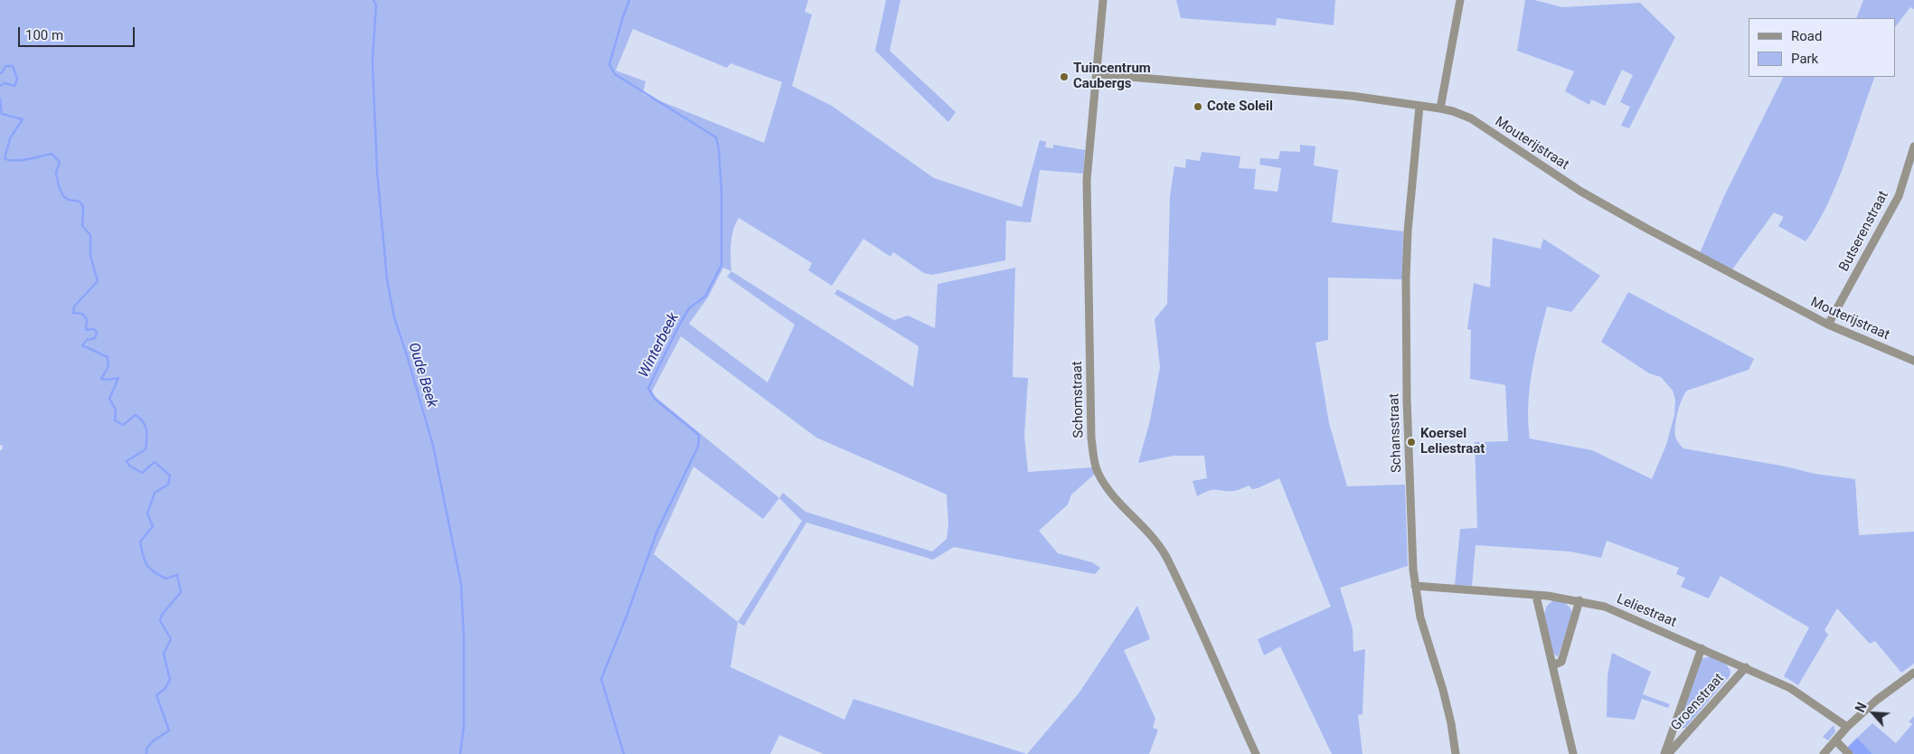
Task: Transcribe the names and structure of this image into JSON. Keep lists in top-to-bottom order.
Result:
{
  "streets": {
    "street": [
      "Mouterijstraat",
      "Butserenstraat",
      "Schomstraat",
      "Schansstraat",
      "Leliestraat",
      "Groenstraat"
    ]
  },
  "crossings": [
    ["Mouterijstraat", "Butserenstraat"],
    ["Mouterijstraat", "Schomstraat"],
    ["Mouterijstraat", "Schansstraat"],
    ["Schansstraat", "Leliestraat"],
    ["Leliestraat", "Groenstraat"]
  ],
  "water": ["Winterbeek", "Oude Beek"],
  "places": ["Tuincentrum Caubergs", "Cote Soleil", "Koersel Leliestraat"],
  "legend": ["Road", "Park"],
  "scale_bar": "100 m",
  "north": "top left"
}
